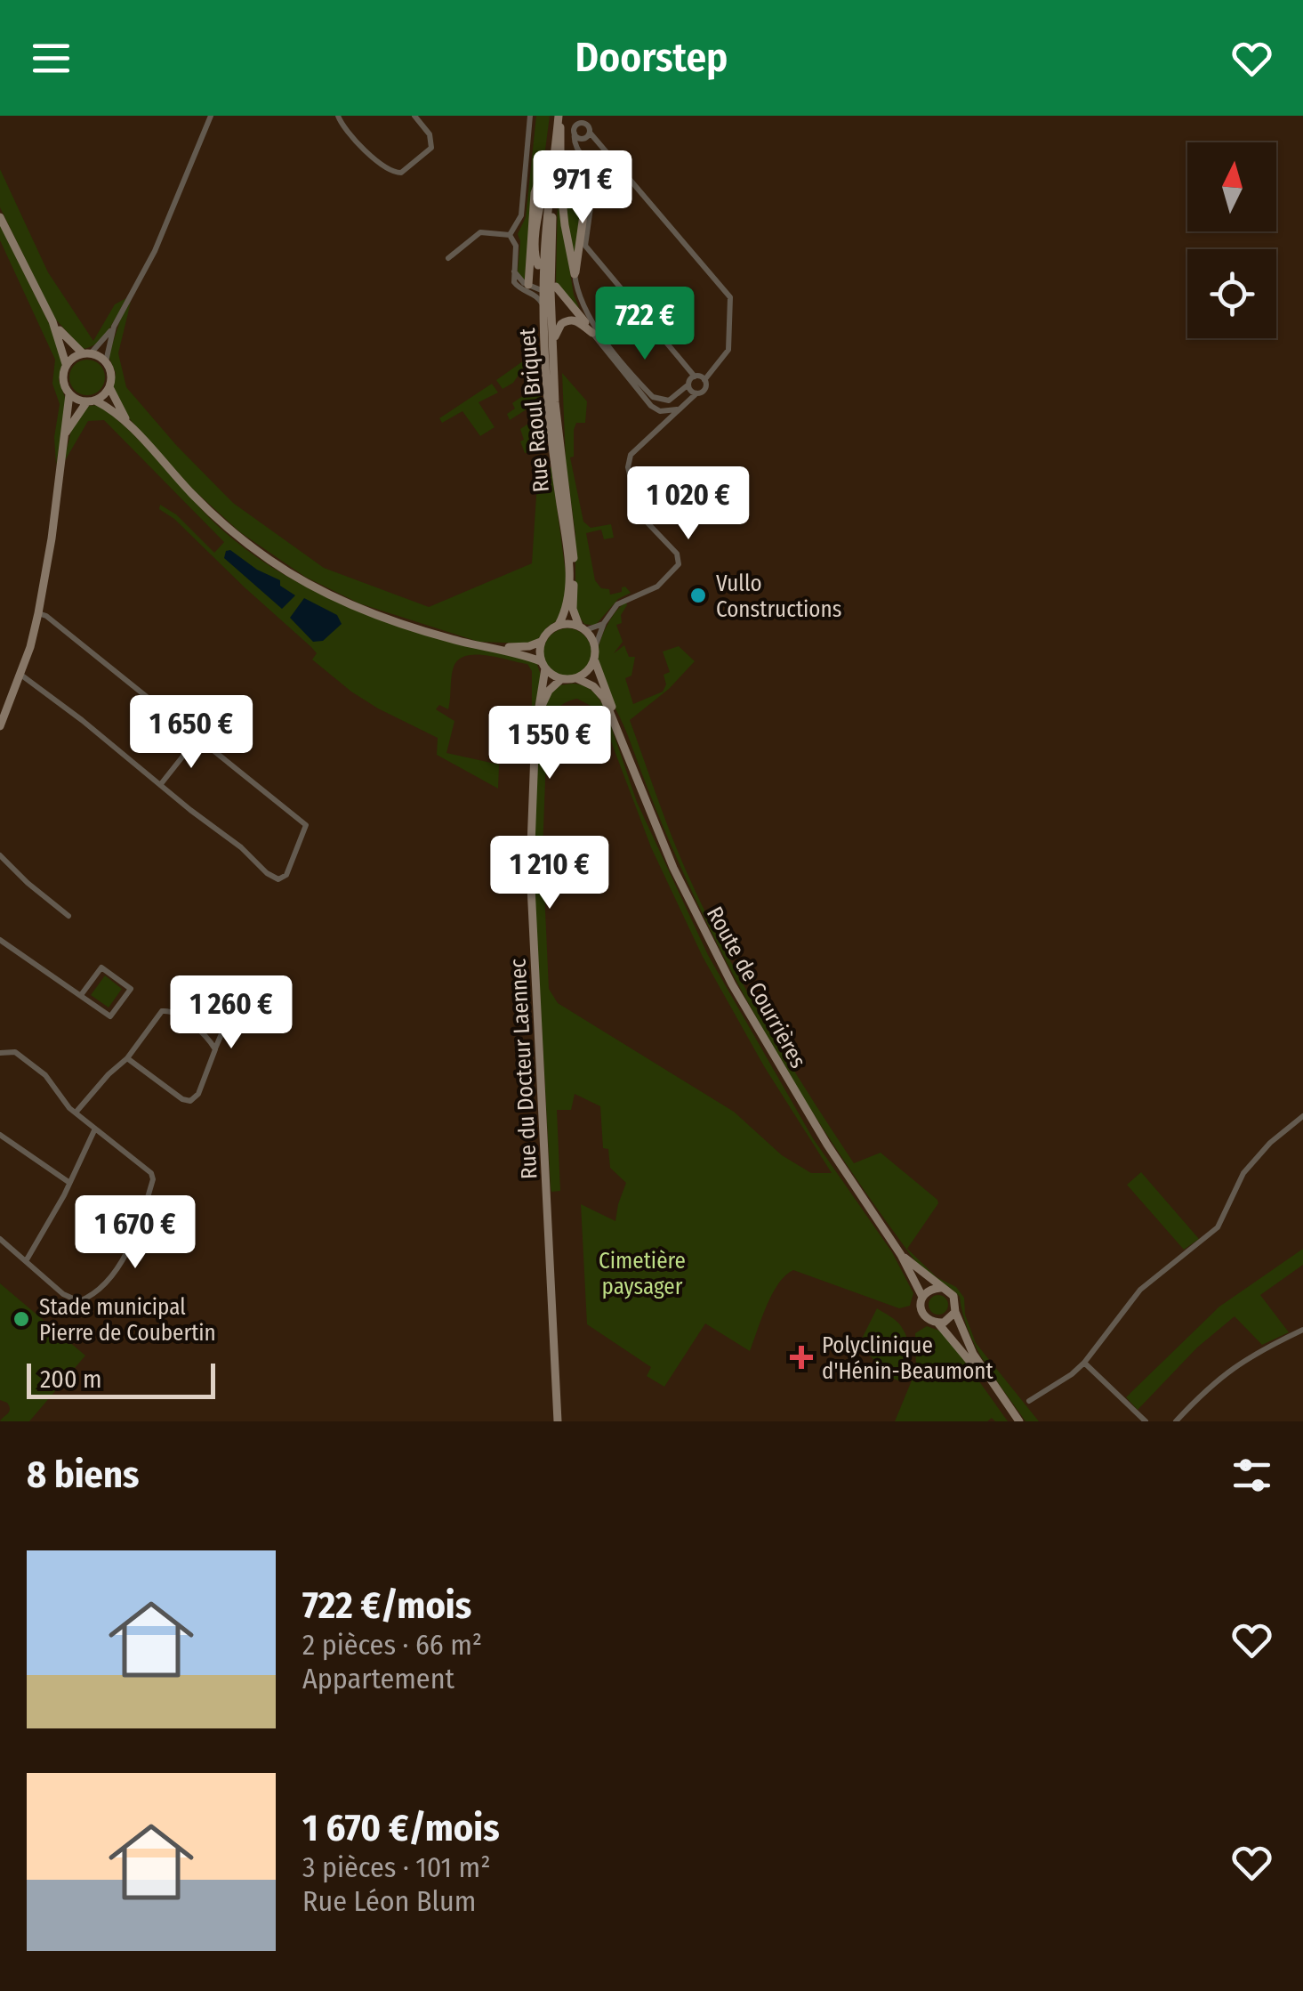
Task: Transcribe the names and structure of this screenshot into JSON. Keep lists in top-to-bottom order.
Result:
{
  "streets": {
    "street": ["Rue Raoul Briquet", "Route de Courrières", "Rue du Docteur Laennec"]
  },
  "crossings": [
    ["Rue Raoul Briquet", "Route de Courrières"],
    ["Rue Raoul Briquet", "Rue du Docteur Laennec"],
    ["Route de Courrières", "Rue du Docteur Laennec"]
  ],
  "parks": ["Cimetière paysager"],
  "places": {
    "other": ["Vullo Constructions", "Stade municipal Pierre de Coubertin"],
    "health": ["Polyclinique d'Hénin-Beaumont"]
  },
  "scale_bar": "200 m",
  "north": "top",
  "page": {
    "header": "Doorstep",
    "price": [
      "971 €",
      "722 €",
      "1 020 €",
      "1 650 €",
      "1 550 €",
      "1 210 €",
      "1 260 €",
      "1 670 €"
    ],
    "scale": "200 m",
    "heading": "8 biens",
    "list": [
      {
        "name": "722 €/mois",
        "note": "2 pièces · 66 m² · Appartement"
      },
      {
        "name": "1 670 €/mois",
        "note": "3 pièces · 101 m² · Rue Léon Blum"
      }
    ]
  }
}
